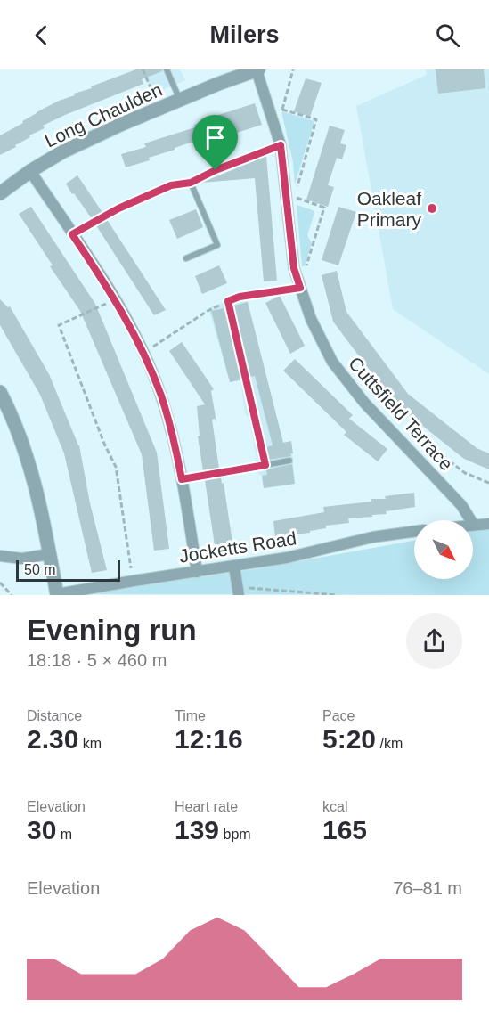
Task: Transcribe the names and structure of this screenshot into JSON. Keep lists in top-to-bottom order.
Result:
{
  "streets": {
    "street": ["Long Chaulden", "Cuttsfield Terrace", "Jocketts Road"]
  },
  "crossings": [
    ["Long Chaulden", "Cuttsfield Terrace"]
  ],
  "places": ["Oakleaf Primary"],
  "scale_bar": "50 m",
  "north": "bottom right",
  "page": {
    "header": "Milers",
    "scale": "50 m",
    "heading": ["Evening run", "18:18 · 5 × 460 m"],
    "stats": [
      ["Distance", "2.30 km"],
      ["Time", "12:16"],
      ["Pace", "5:20 /km"],
      ["Elevation", "30 m"],
      ["Heart rate", "139 bpm"],
      ["kcal", "165"]
    ],
    "chart": ["Elevation", "76–81 m"]
  }
}
